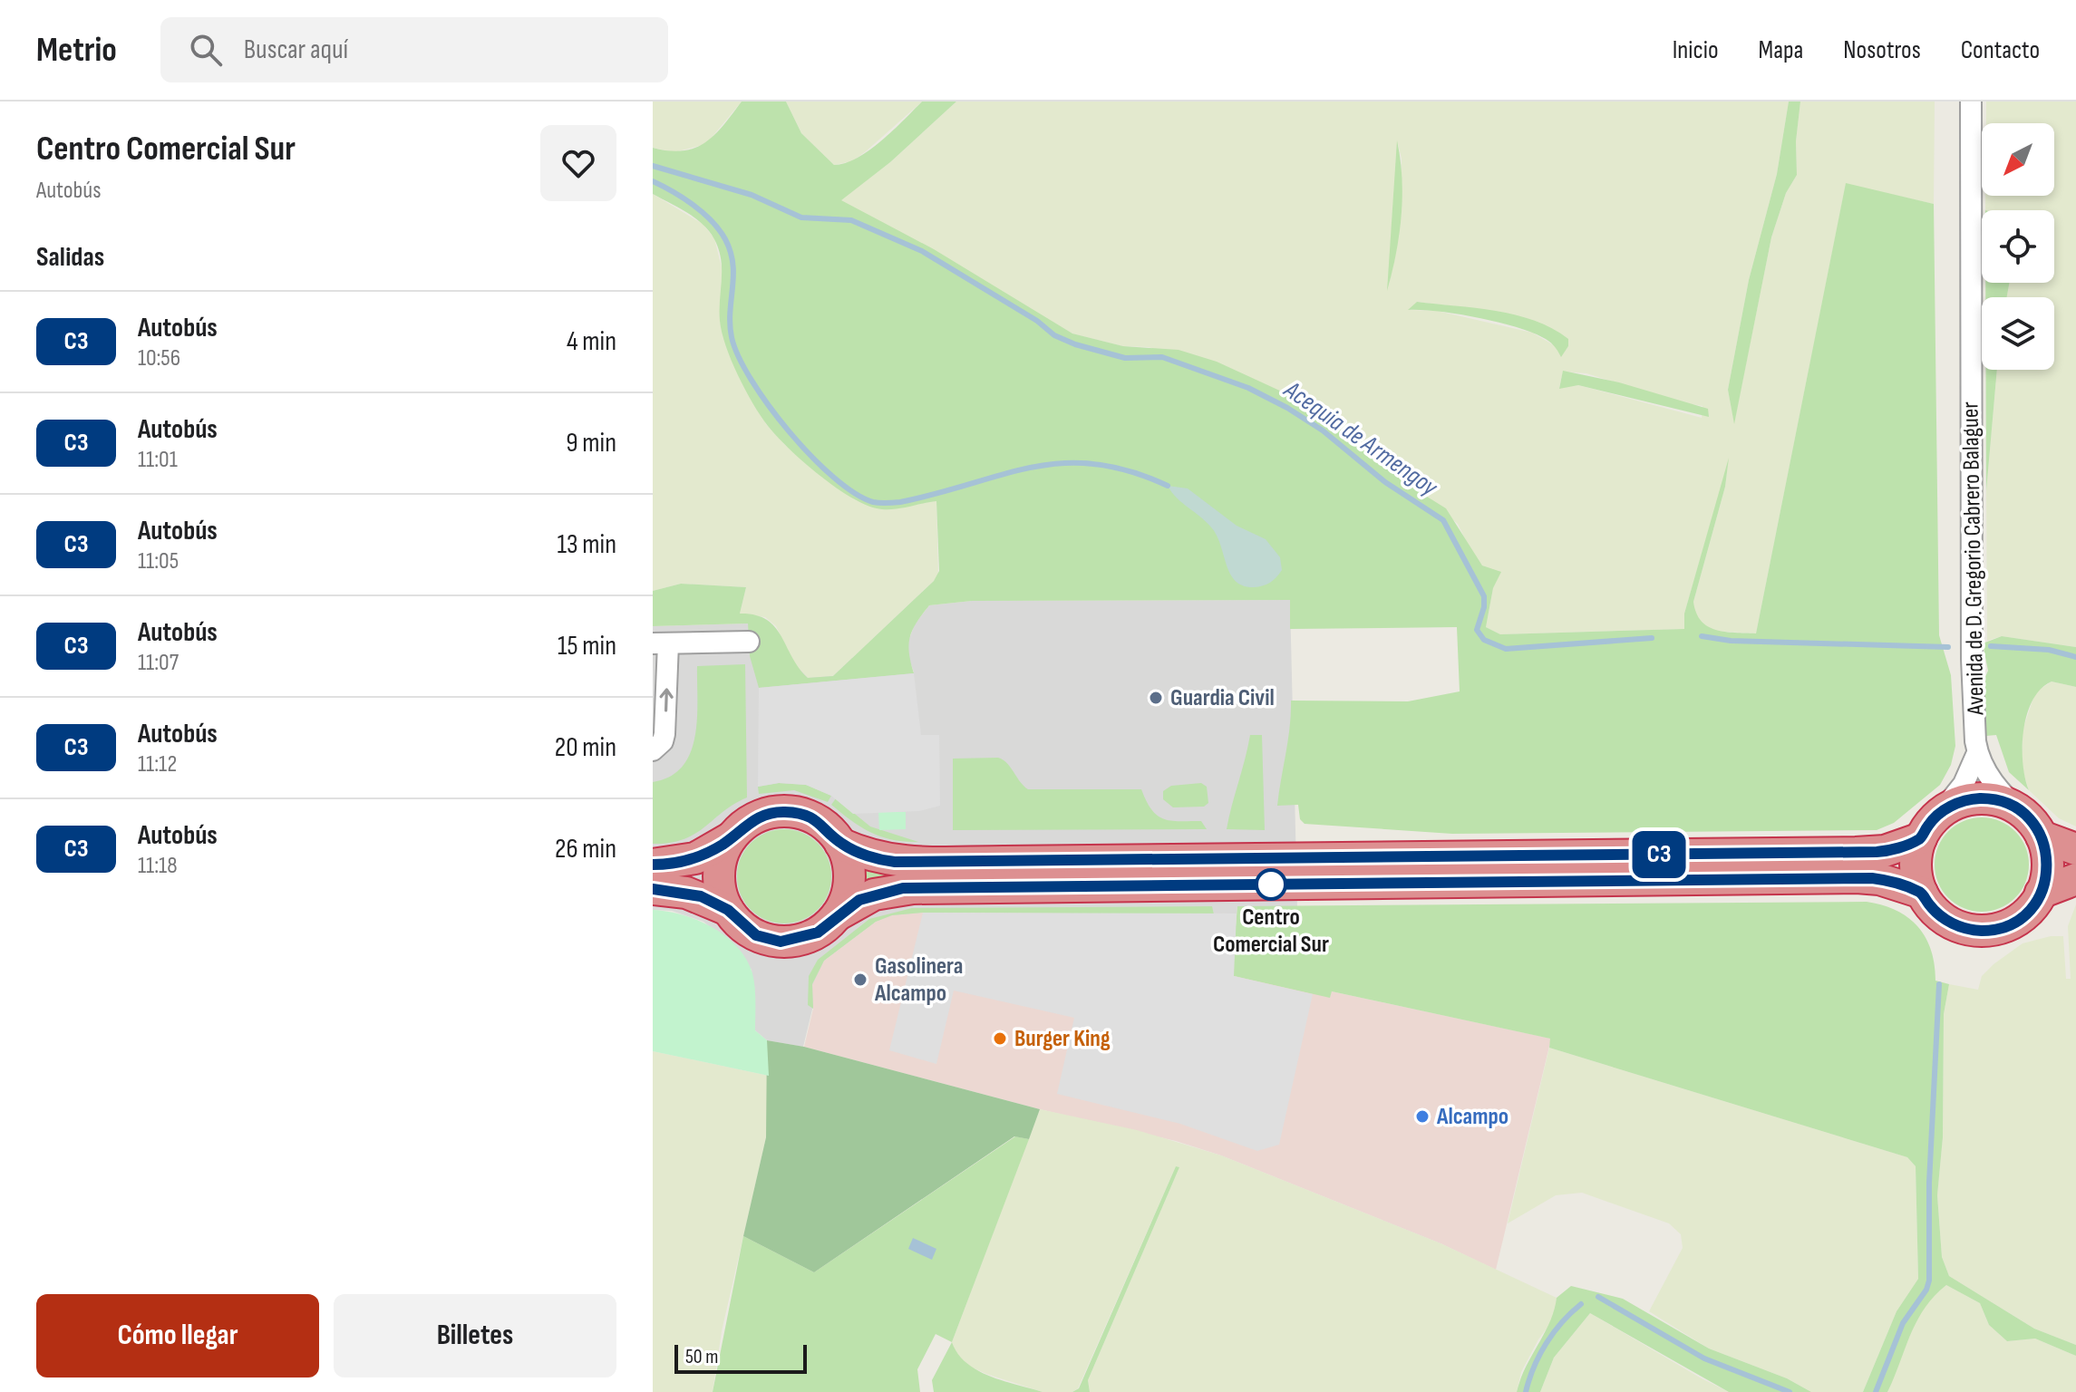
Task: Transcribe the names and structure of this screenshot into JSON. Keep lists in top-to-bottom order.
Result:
{
  "streets": {
    "street": ["Avenida de D. Gregorio Cabrero Balaguer"]
  },
  "water": ["Acequia de Armengoy"],
  "places": [
    "Guardia Civil",
    "Centro Comercial Sur",
    "Gasolinera Alcampo",
    "Burger King",
    "Alcampo"
  ],
  "lines": ["bus line C3"],
  "scale_bar": "50 m",
  "north": "bottom left",
  "page": {
    "header": "Metrio",
    "search": "Buscar aquí",
    "nav": [
      "Inicio",
      "Mapa",
      "Nosotros",
      "Contacto"
    ],
    "heading": [
      ["Centro Comercial Sur", "Autobús"],
      "Salidas"
    ],
    "on_map": "C3",
    "list": [
      {
        "mark": "C3",
        "name": "Autobús",
        "note": "10:56",
        "value": "4 min"
      },
      {
        "mark": "C3",
        "name": "Autobús",
        "note": "11:01",
        "value": "9 min"
      },
      {
        "mark": "C3",
        "name": "Autobús",
        "note": "11:05",
        "value": "13 min"
      },
      {
        "mark": "C3",
        "name": "Autobús",
        "note": "11:07",
        "value": "15 min"
      },
      {
        "mark": "C3",
        "name": "Autobús",
        "note": "11:12",
        "value": "20 min"
      },
      {
        "mark": "C3",
        "name": "Autobús",
        "note": "11:18",
        "value": "26 min"
      }
    ],
    "buttons": ["Cómo llegar", "Billetes"],
    "scale": "50 m"
  }
}
